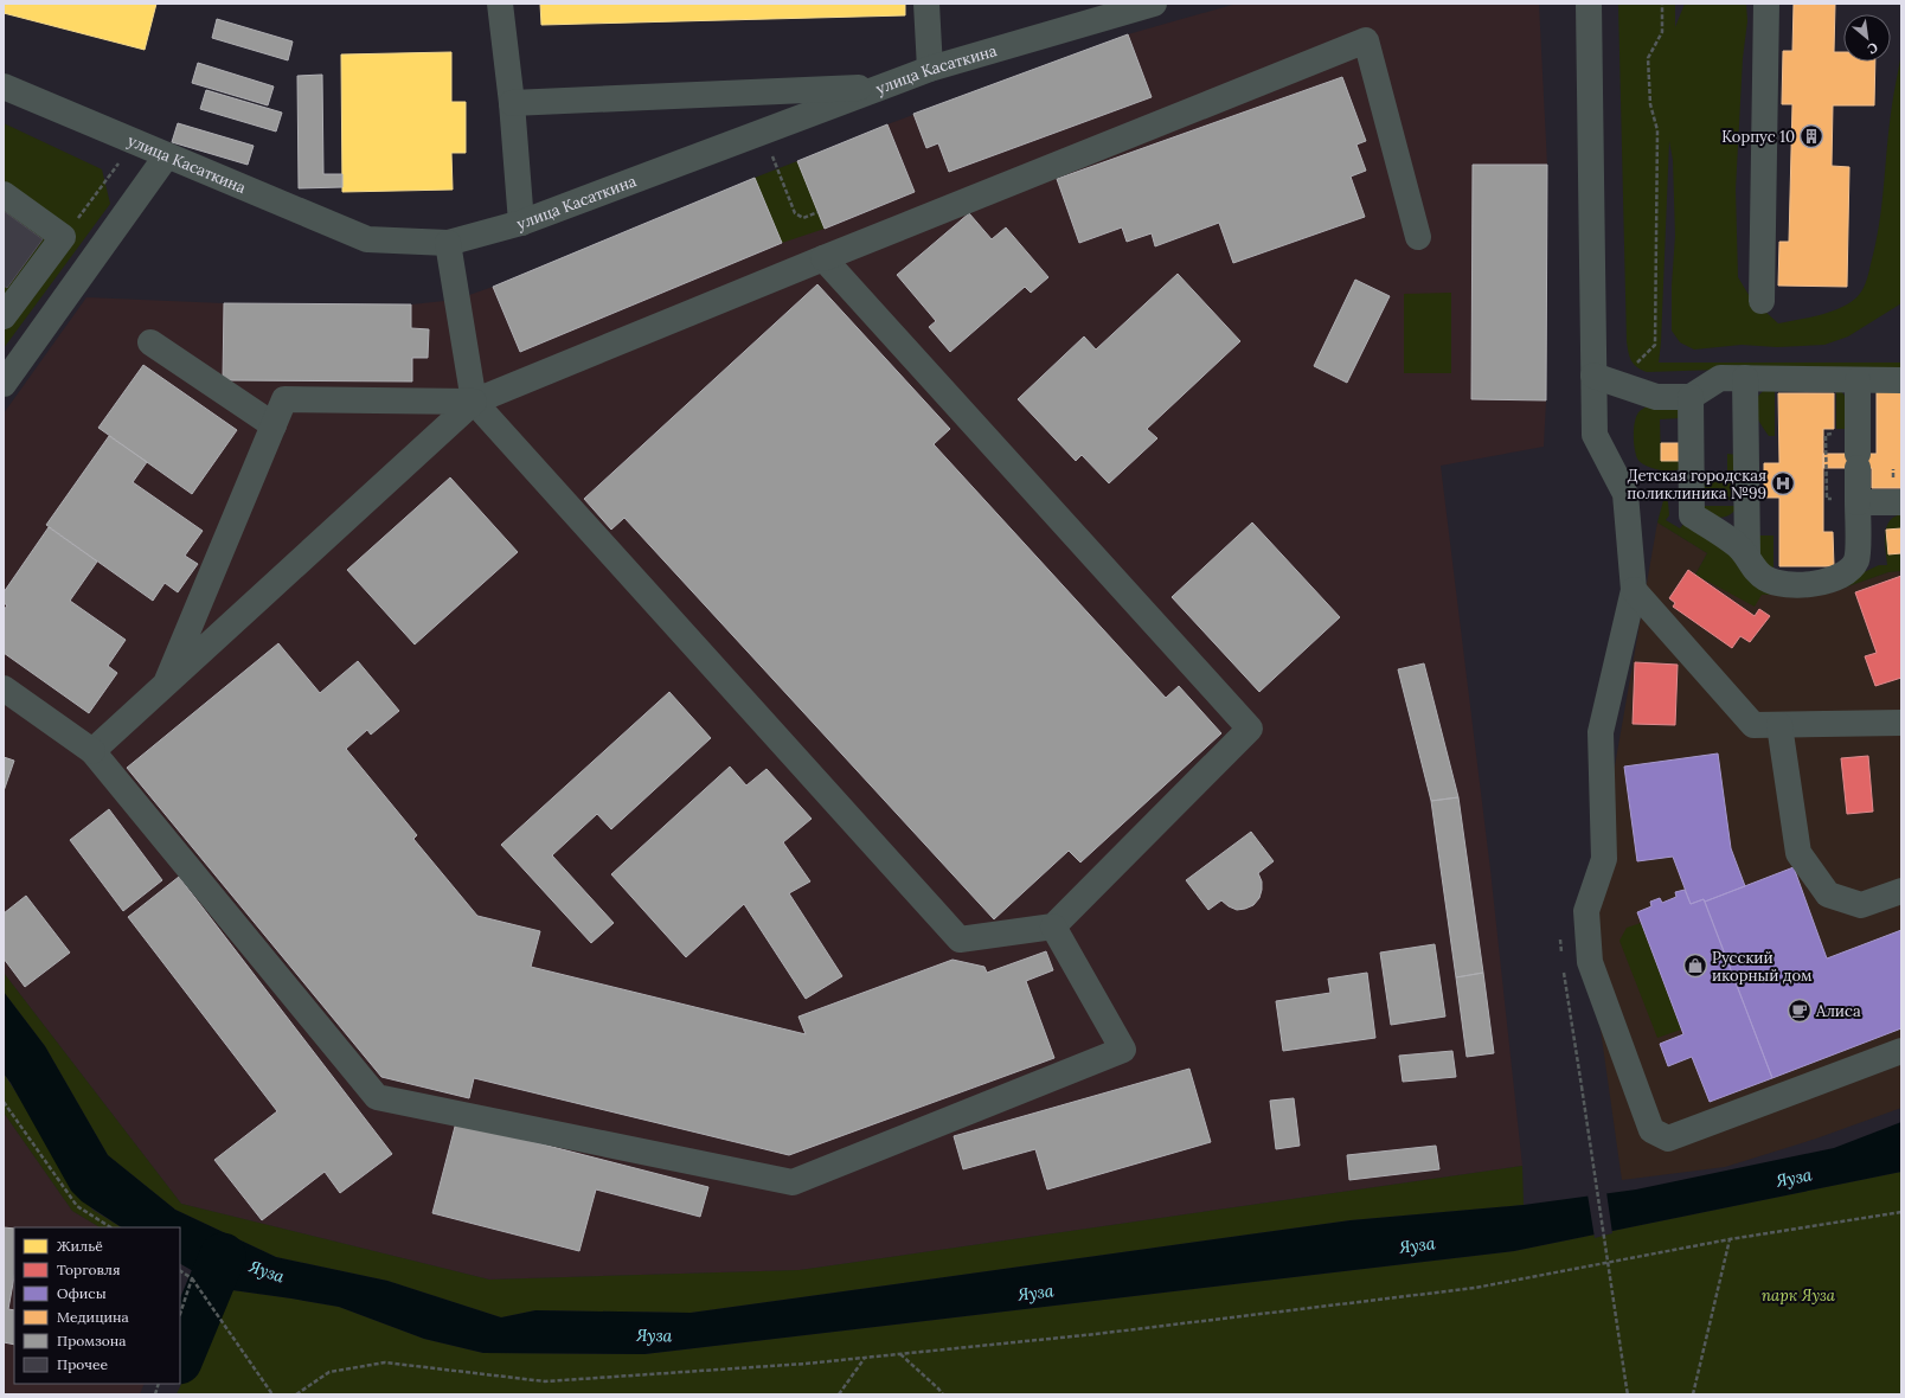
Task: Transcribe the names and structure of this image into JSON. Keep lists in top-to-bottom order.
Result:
{
  "streets": {
    "street": ["улица Касаткина"]
  },
  "water": ["Яуза"],
  "parks": ["парк Яуза"],
  "places": {
    "building": ["Корпус 10"],
    "hospital": ["Детская городская поликлиника №99"],
    "shop": ["Русский икорный дом"],
    "cafe": ["Алиса"]
  },
  "legend": [
    "Жильё",
    "Торговля",
    "Офисы",
    "Медицина",
    "Промзона",
    "Прочее"
  ],
  "north": "bottom right"
}
